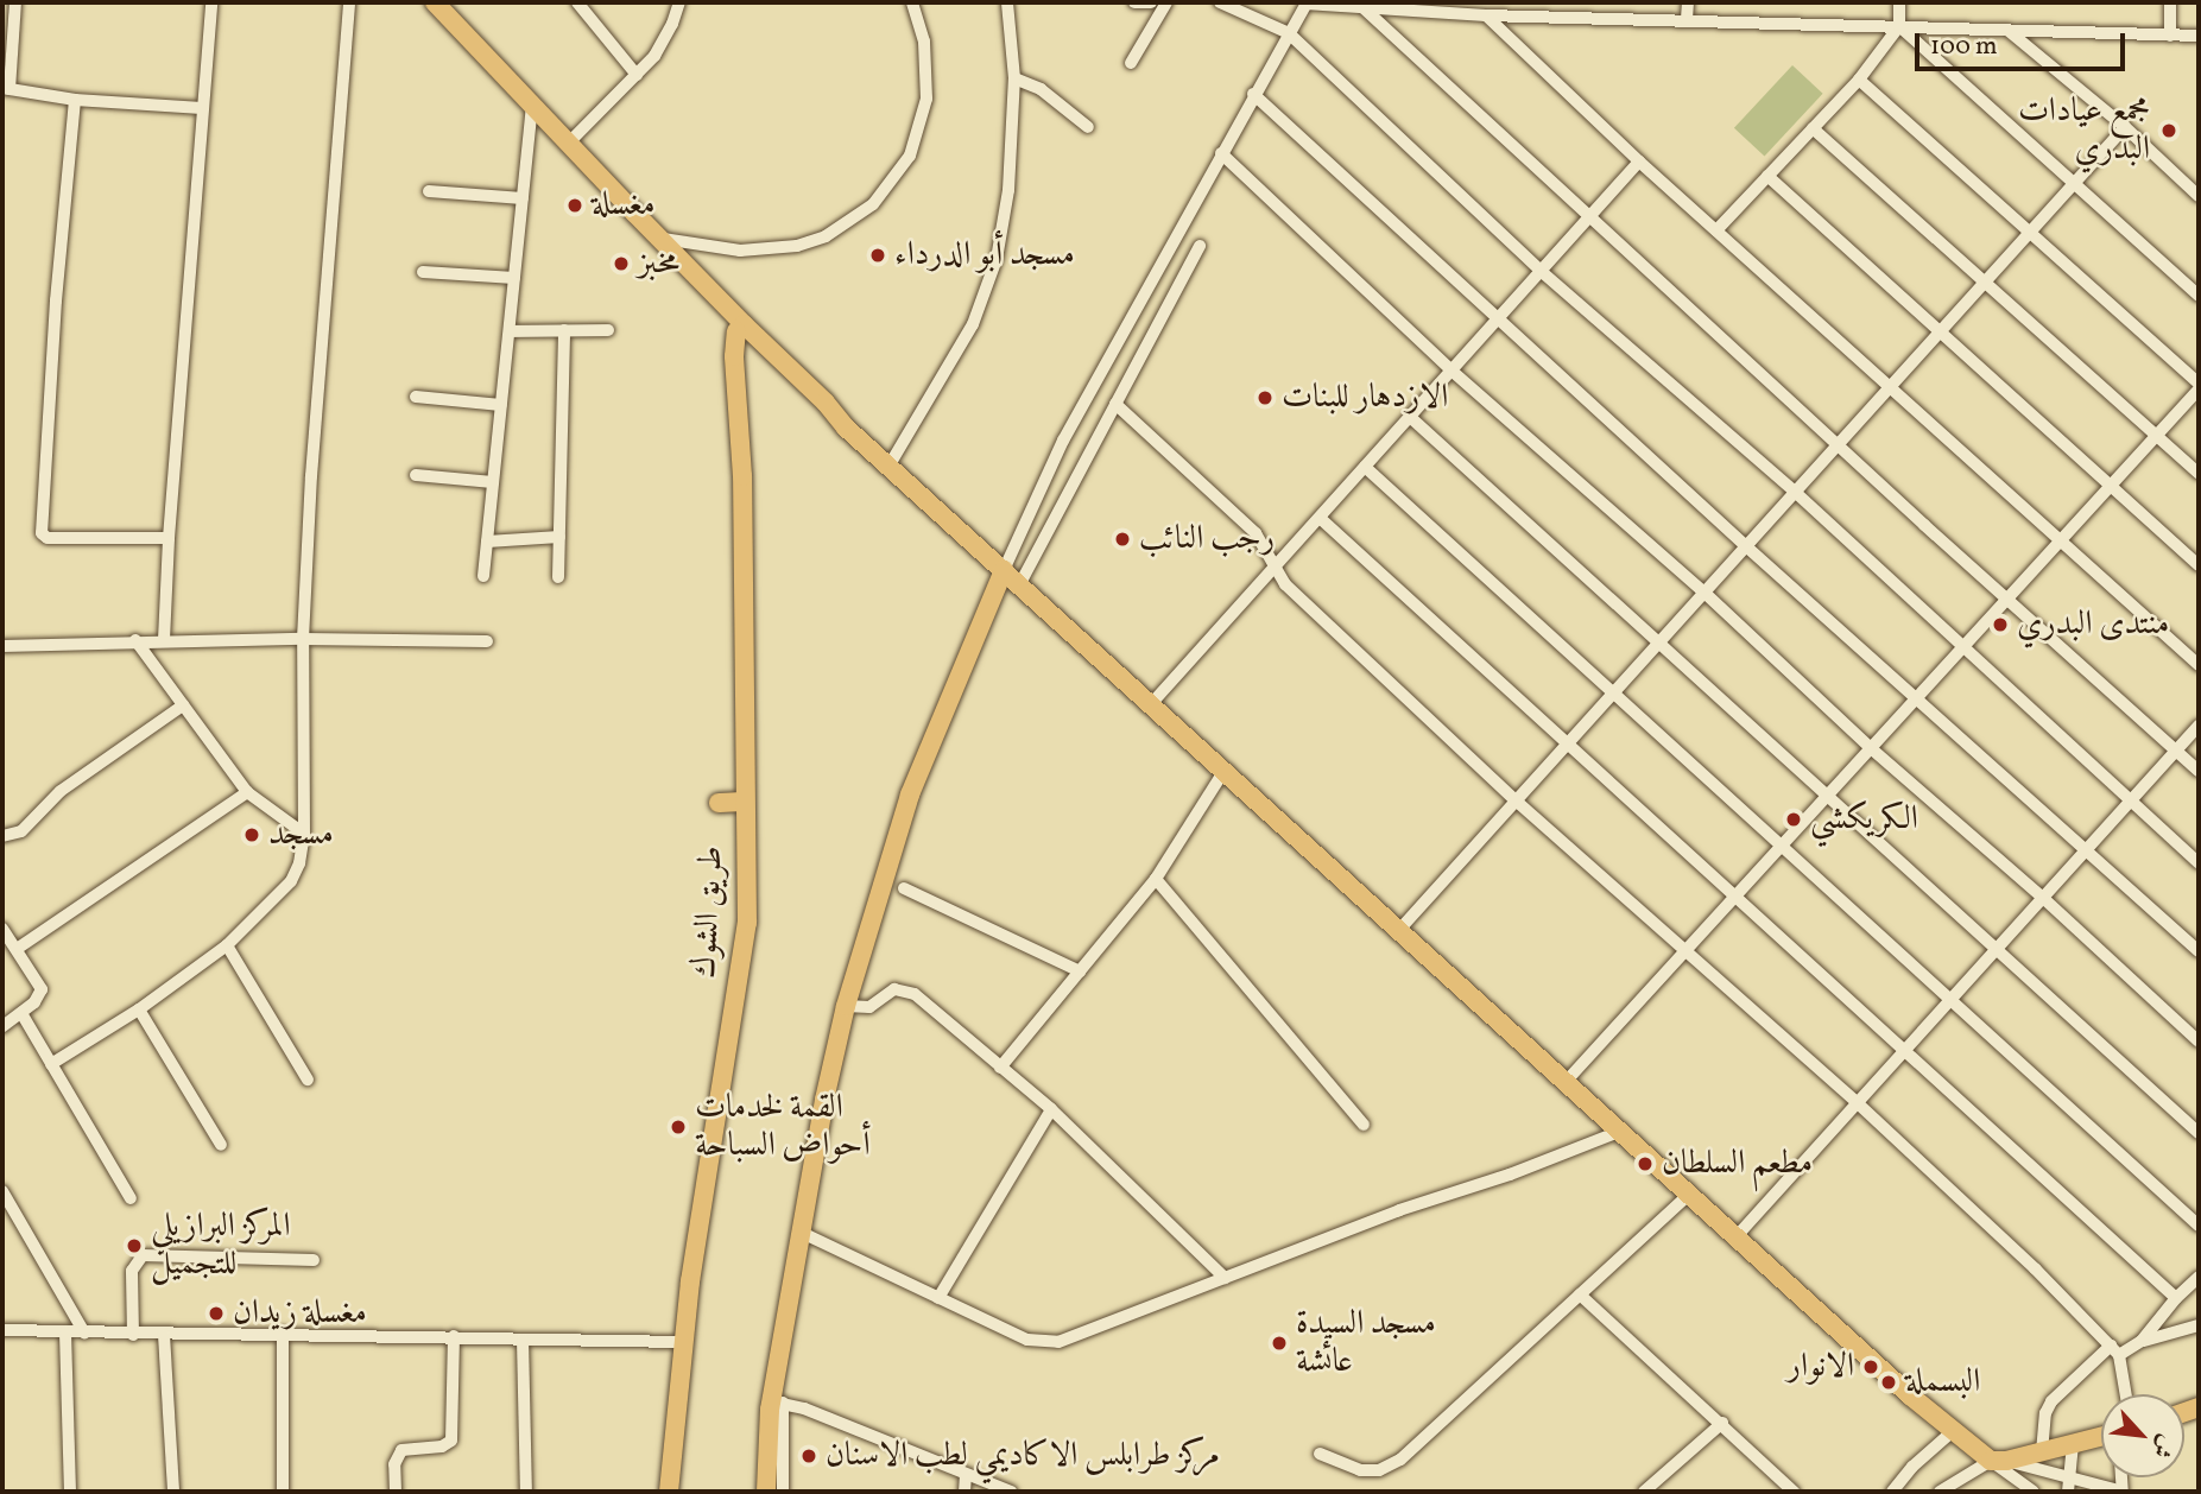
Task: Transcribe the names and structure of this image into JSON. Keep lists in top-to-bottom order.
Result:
{
  "streets": {
    "main road": ["طريق الشوك"]
  },
  "places": [
    "مجمع عيادات البدري",
    "مغسلة",
    "مسجد أبو الدرداء",
    "مخبز",
    "الازدهار للبنات",
    "رجب النائب",
    "منتدى البدري",
    "الكريكشي",
    "مسجد",
    "القمة لخدمات أحواض السباحة",
    "مطعم السلطان",
    "المركز البرازيلي للتجميل",
    "مغسلة زيدان",
    "مسجد السيدة عائشة",
    "الانوار",
    "البسملة",
    "مركز طرابلس الاكاديمي لطب الاسنان"
  ],
  "scale_bar": "100 m",
  "north": "bottom right"
}
